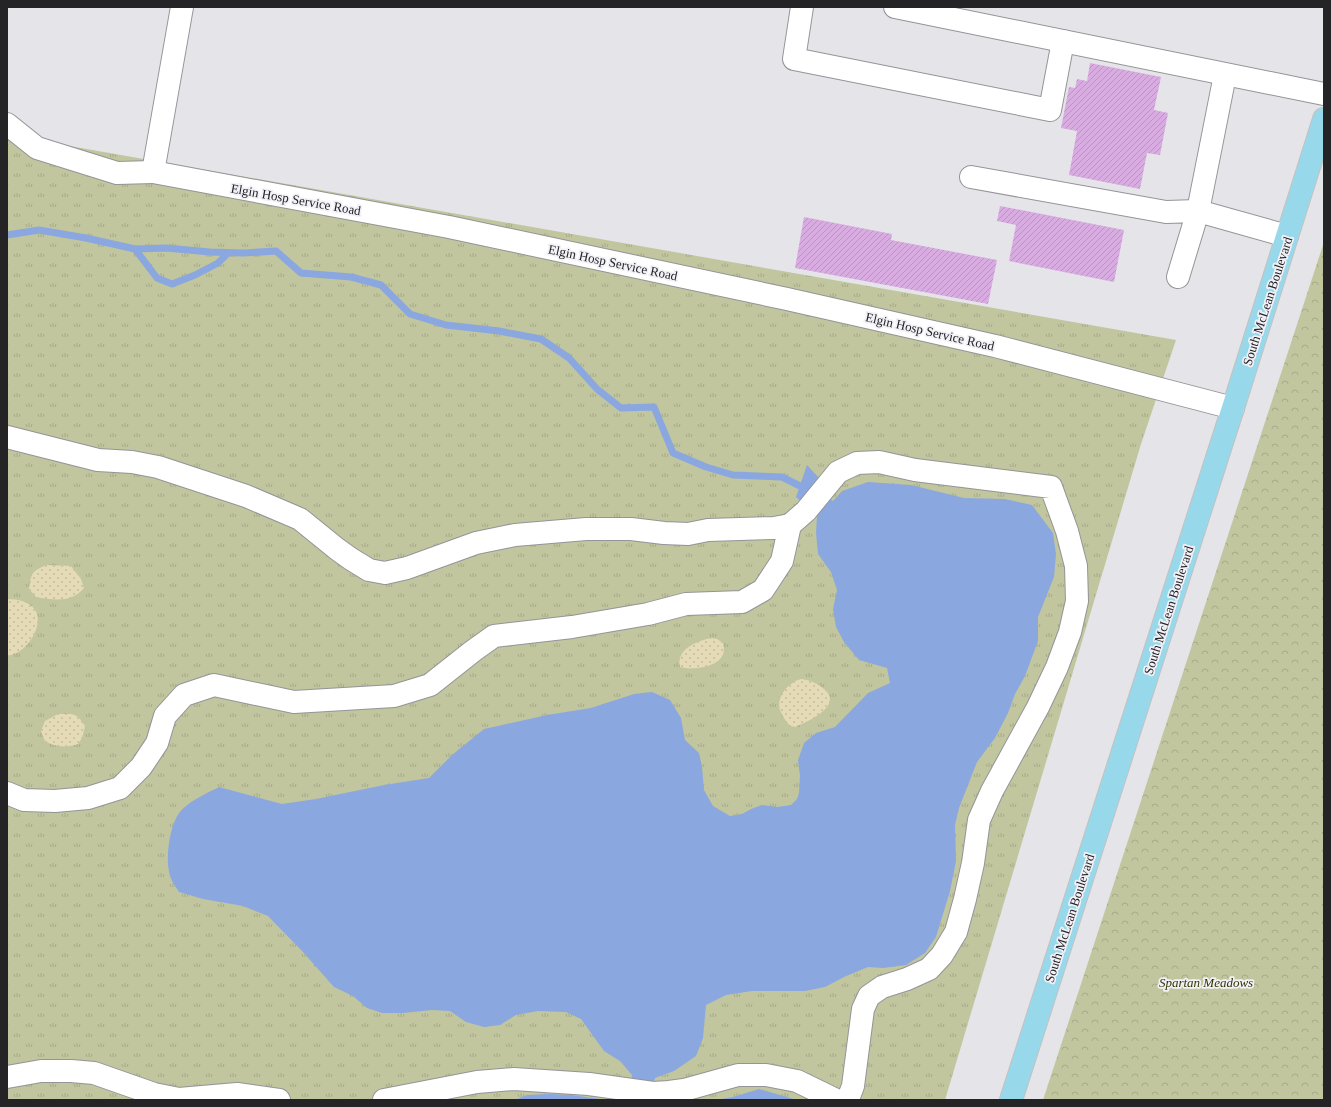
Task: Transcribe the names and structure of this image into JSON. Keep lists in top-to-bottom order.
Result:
{
  "streets": {
    "main road": ["South McLean Boulevard"],
    "street": ["Elgin Hosp Service Road"]
  },
  "crossings": [
    ["Elgin Hosp Service Road", "South McLean Boulevard"]
  ],
  "parks": ["Spartan Meadows"]
}
